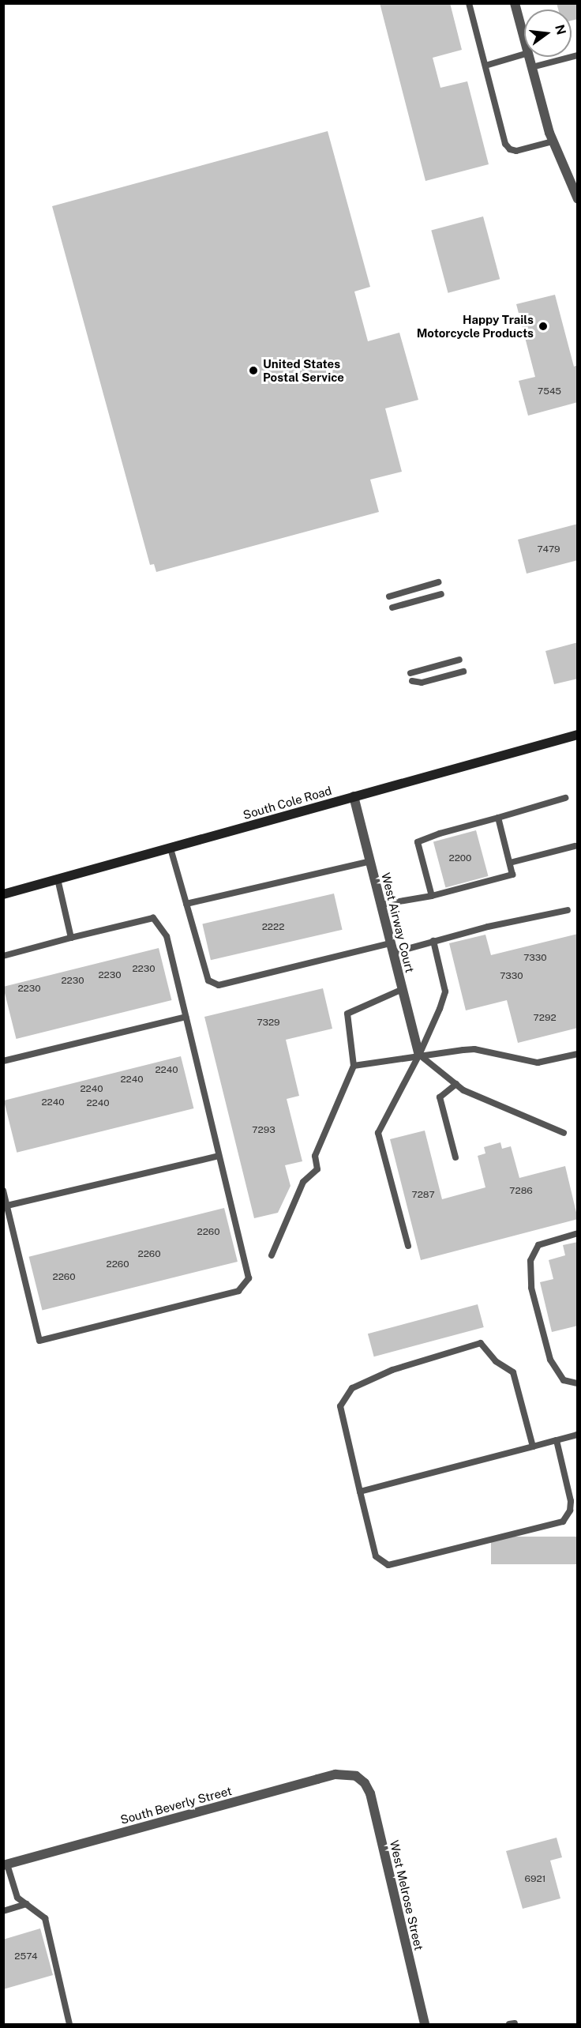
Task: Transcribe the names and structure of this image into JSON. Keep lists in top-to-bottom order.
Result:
{
  "streets": {
    "main road": ["South Cole Road"],
    "street": ["West Airway Court", "South Beverly Street", "West Melrose Street"]
  },
  "crossings": [
    ["South Cole Road", "West Airway Court"],
    ["South Beverly Street", "West Melrose Street"]
  ],
  "places": ["Happy Trails Motorcycle Products", "United States Postal Service"],
  "house_numbers": [
    "7545",
    "7479",
    "2200",
    "2222",
    "7330",
    "2230",
    "2230",
    "7330",
    "2230",
    "2230",
    "7292",
    "7329",
    "2240",
    "2240",
    "2240",
    "2240",
    "2240",
    "7293",
    "7286",
    "7287",
    "2260",
    "2260",
    "2260",
    "2260",
    "6921",
    "2574"
  ],
  "north": "right"
}
